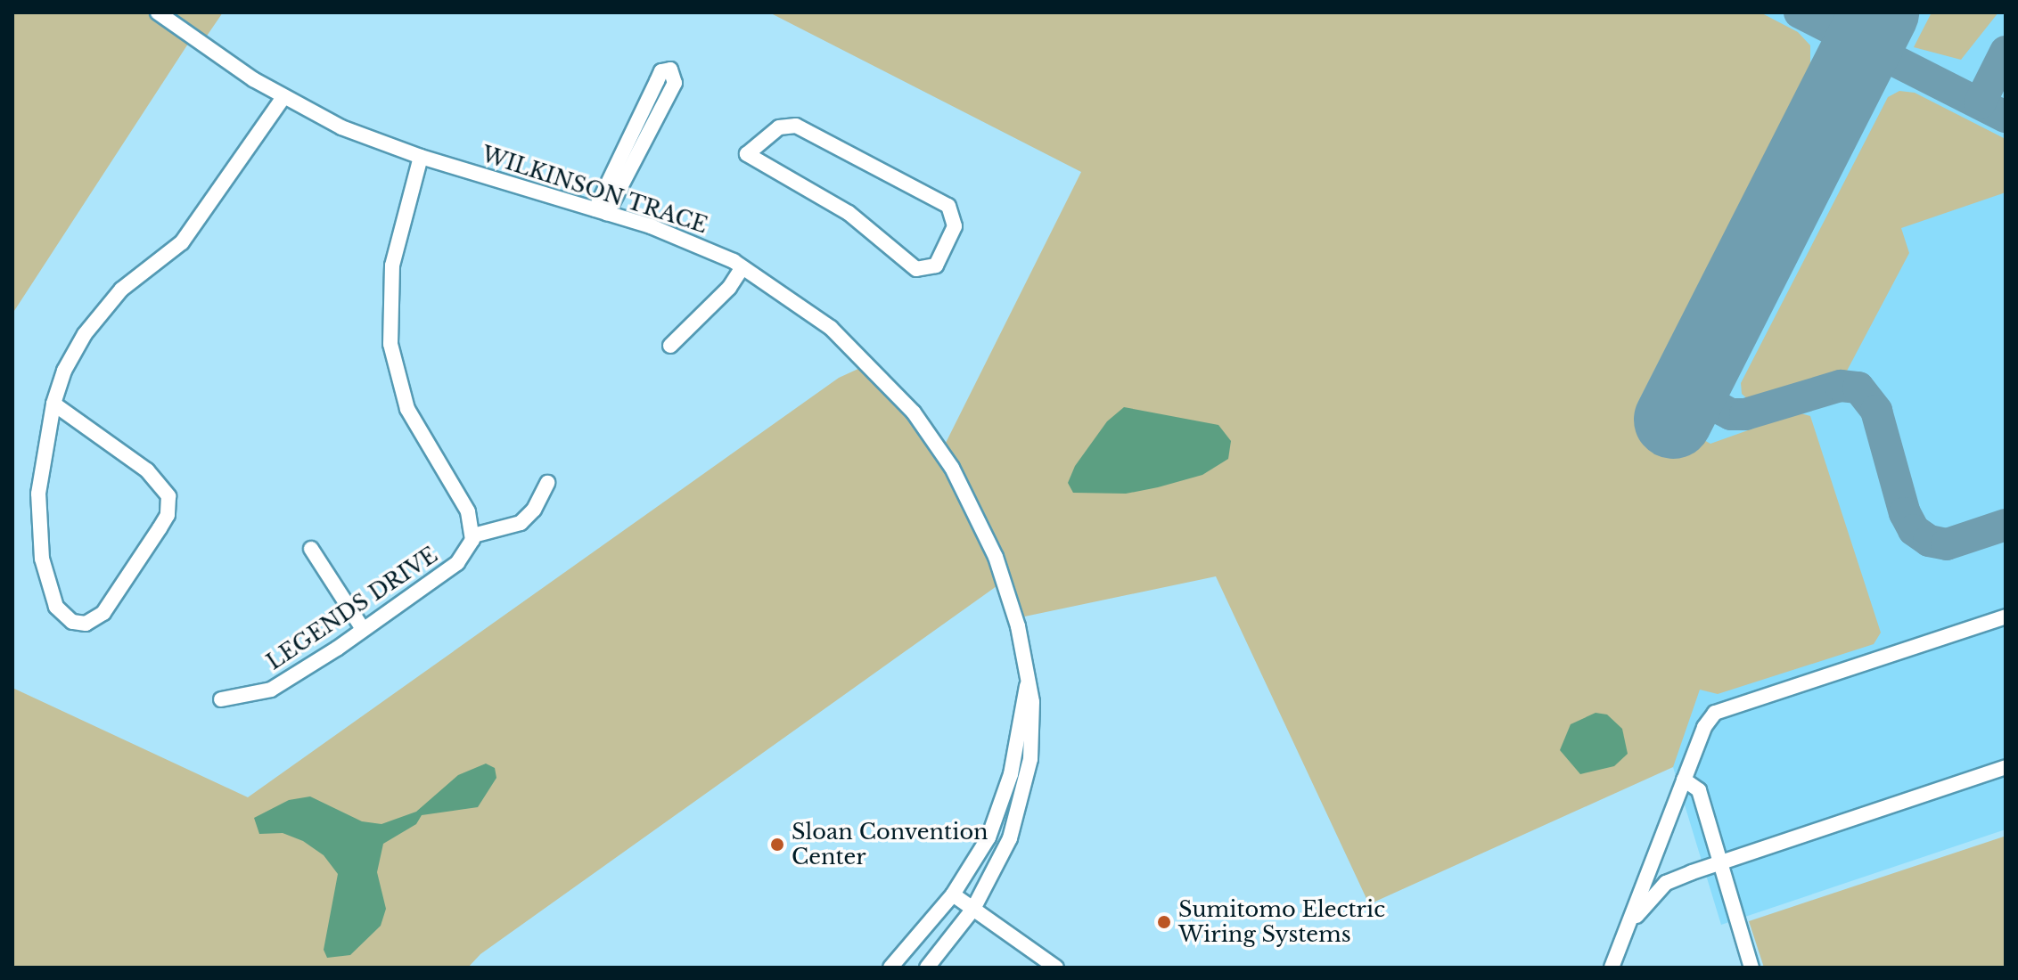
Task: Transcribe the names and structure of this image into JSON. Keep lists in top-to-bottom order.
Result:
{
  "streets": {
    "street": ["WILKINSON TRACE", "LEGENDS DRIVE"]
  },
  "places": ["Sloan Convention Center", "Sumitomo Electric Wiring Systems"]
}
